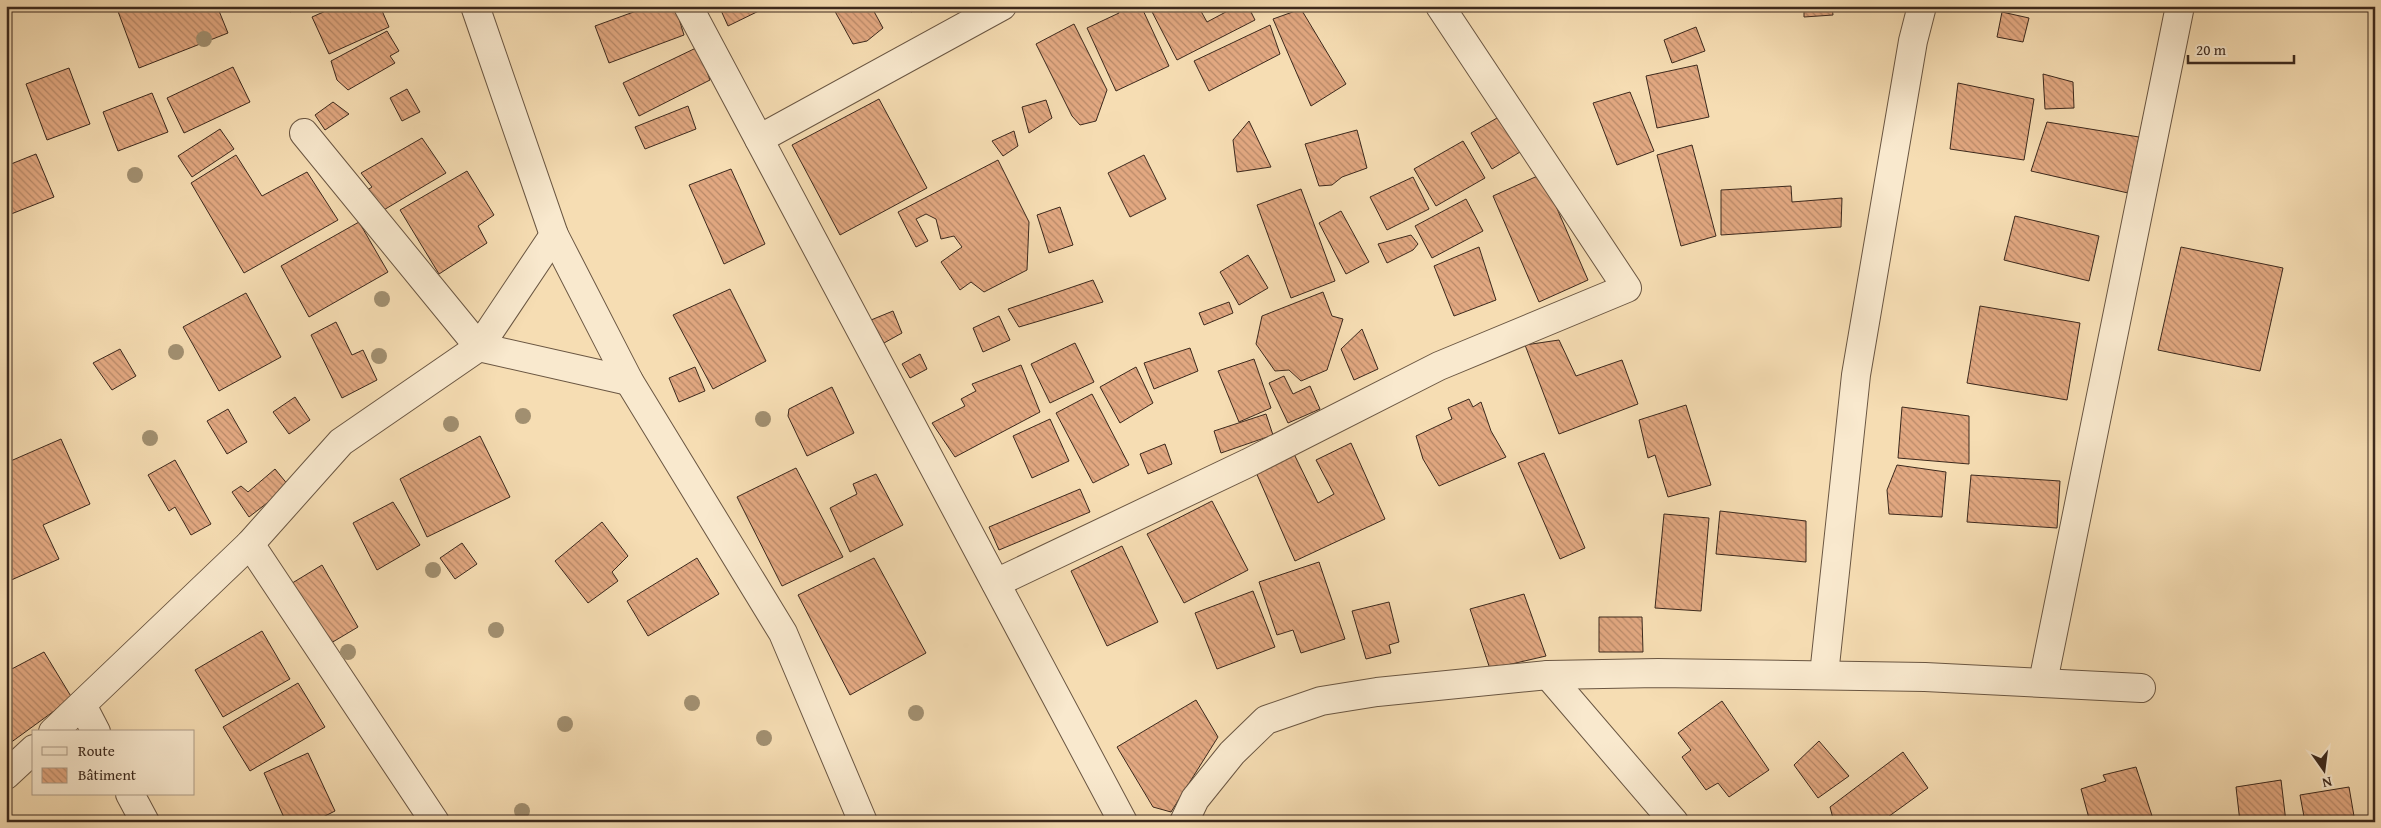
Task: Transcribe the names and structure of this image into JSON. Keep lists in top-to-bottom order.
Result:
{
  "legend": ["Route", "Bâtiment"],
  "scale_bar": "20 m",
  "north": "bottom"
}
